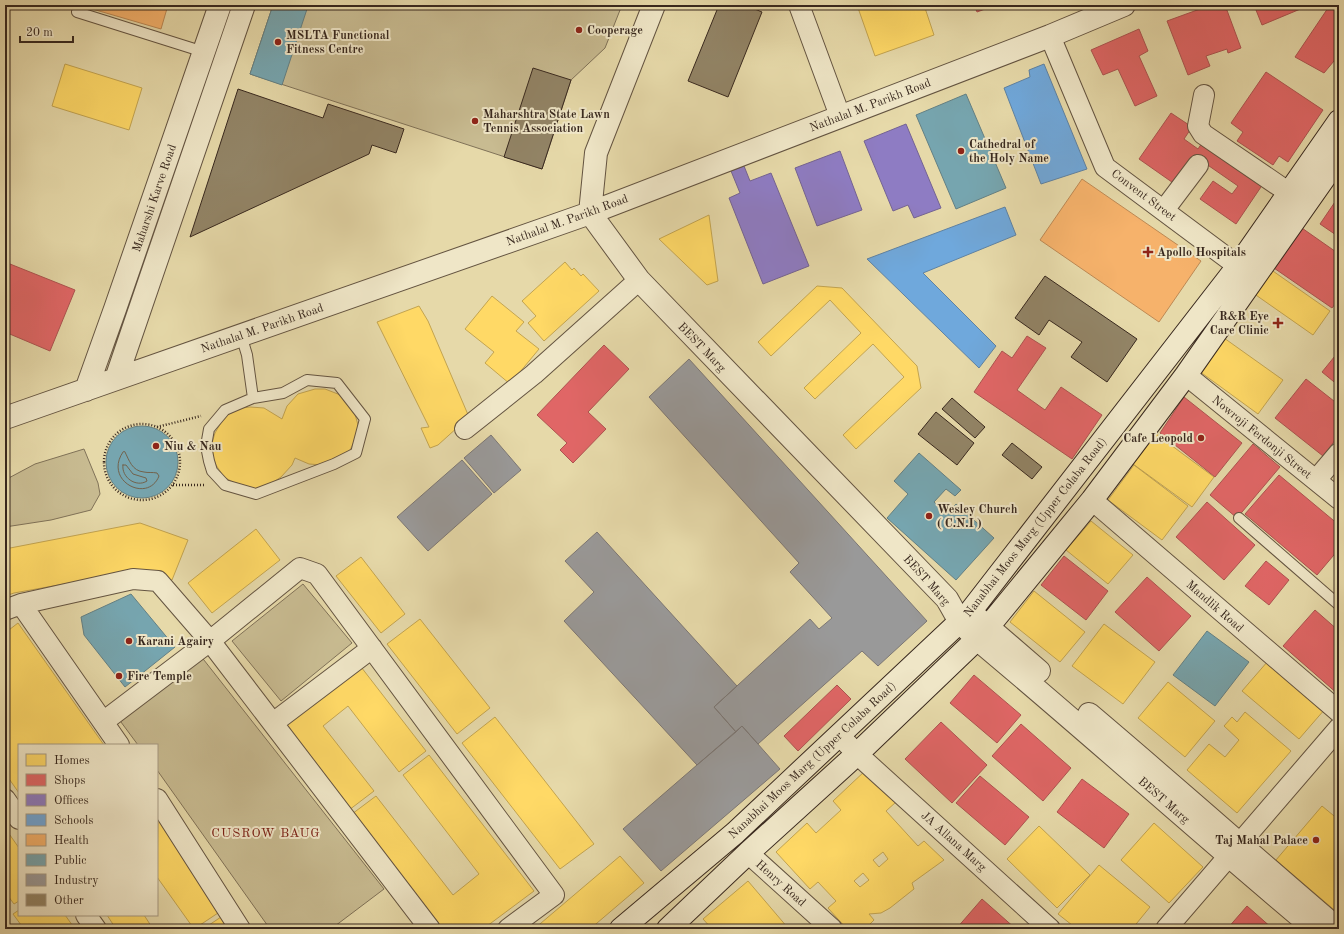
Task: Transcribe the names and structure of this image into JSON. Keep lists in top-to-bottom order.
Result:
{
  "streets": {
    "street": [
      "Nathalal M. Parikh Road",
      "Convent Street",
      "Maharshi Karve Road",
      "BEST Marg",
      "Nowroji Ferdonji Street",
      "Nanabhai Moos Marg (Upper Colaba Road)",
      "Mandlik Road",
      "JA Allana Marg",
      "Henry Road"
    ]
  },
  "crossings": [
    ["Nathalal M. Parikh Road", "Convent Street"],
    ["Nathalal M. Parikh Road", "Maharshi Karve Road"],
    ["Nathalal M. Parikh Road", "BEST Marg"],
    ["Convent Street", "Nanabhai Moos Marg (Upper Colaba Road)"],
    ["BEST Marg", "Nanabhai Moos Marg (Upper Colaba Road)"],
    ["Nowroji Ferdonji Street", "Nanabhai Moos Marg (Upper Colaba Road)"],
    ["Nanabhai Moos Marg (Upper Colaba Road)", "Mandlik Road"],
    ["Nanabhai Moos Marg (Upper Colaba Road)", "JA Allana Marg"],
    ["Nanabhai Moos Marg (Upper Colaba Road)", "Henry Road"]
  ],
  "districts": ["CUSROW BAUG"],
  "places": {
    "other": [
      "Cooperage",
      "MSLTA Functional Fitness Centre",
      "Maharshtra State Lawn Tennis Association",
      "Cathedral of the Holy Name",
      "Cafe Leopold",
      "Niu & Nau",
      "Wesley Church ( C.N.I )",
      "Karani Agairy",
      "Fire Temple",
      "Taj Mahal Palace"
    ],
    "health": ["Apollo Hospitals", "R&R Eye Care Clinic"]
  },
  "legend": [
    "Homes",
    "Shops",
    "Offices",
    "Schools",
    "Health",
    "Public",
    "Industry",
    "Other"
  ],
  "scale_bar": "20 m"
}
